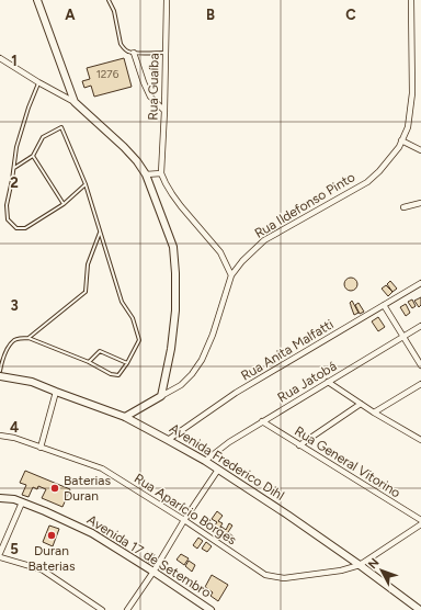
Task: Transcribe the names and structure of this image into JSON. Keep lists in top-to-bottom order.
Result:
{
  "streets": {
    "main road": ["Rua Ildefonso Pinto", "Avenida Frederico Dihl", "Avenida 17 de Setembro"],
    "street": [
      "Rua Guaíba",
      "Rua Anita Malfatti",
      "Rua Jatobá",
      "Rua General Vitorino",
      "Rua Aparício Borges"
    ]
  },
  "crossings": [
    ["Rua Ildefonso Pinto", "Avenida Frederico Dihl"],
    ["Rua Anita Malfatti", "Avenida Frederico Dihl"],
    ["Rua Jatobá", "Avenida Frederico Dihl"],
    ["Rua Jatobá", "Rua General Vitorino"],
    ["Avenida Frederico Dihl", "Rua Aparício Borges"]
  ],
  "places": ["Baterias Duran", "Duran Baterias"],
  "house_numbers": ["1276"],
  "north": "top left",
  "grid": {
    "columns": ["A", "B", "C"],
    "rows": [
      "1",
      "2",
      "3",
      "4",
      "5"
    ]
  }
}
